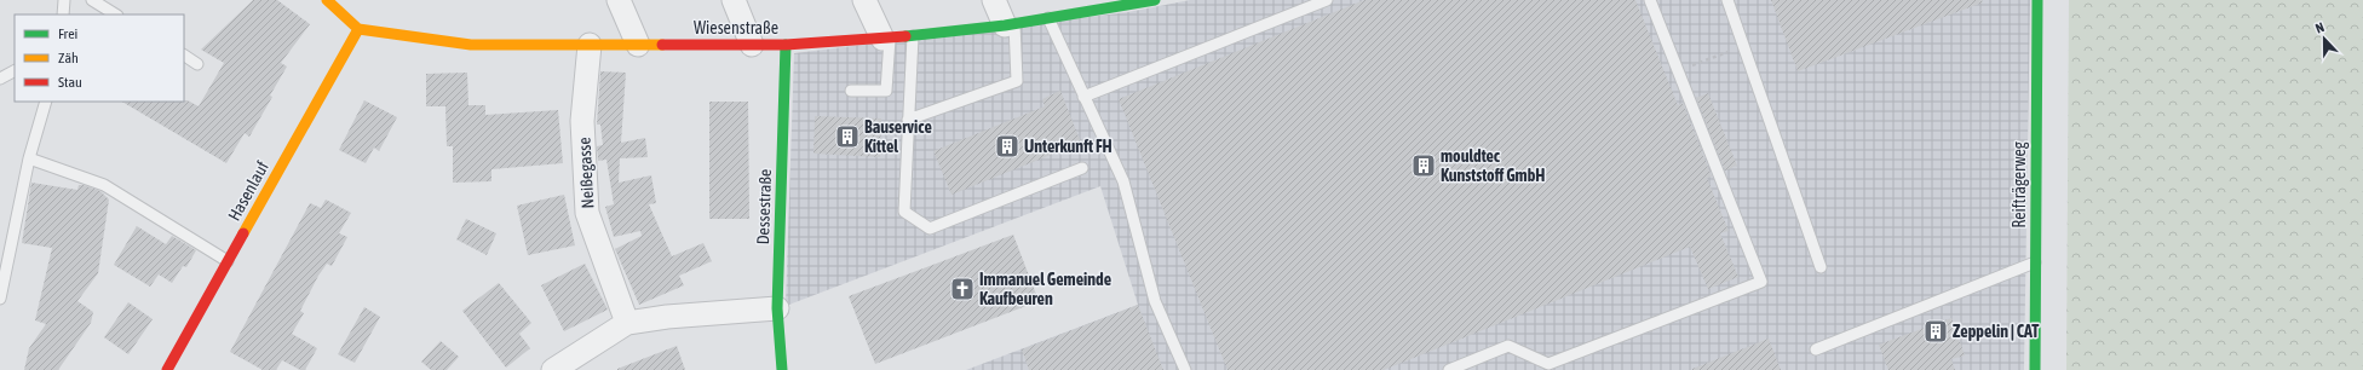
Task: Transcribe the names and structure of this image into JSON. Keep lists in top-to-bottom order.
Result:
{
  "streets": {
    "street": [
      "Wiesenstraße",
      "Neißegasse",
      "Reifträgerweg",
      "Hasenlauf",
      "Dessestraße"
    ]
  },
  "crossings": [
    ["Wiesenstraße", "Neißegasse"],
    ["Wiesenstraße", "Hasenlauf"],
    ["Wiesenstraße", "Dessestraße"]
  ],
  "places": {
    "building": [
      "Bauservice Kittel",
      "Unterkunft FH",
      "mouldtec Kunststoff GmbH",
      "Zeppelin | CAT"
    ],
    "church": ["Immanuel Gemeinde Kaufbeuren"]
  },
  "legend": ["Frei", "Zäh", "Stau"],
  "north": "top"
}
